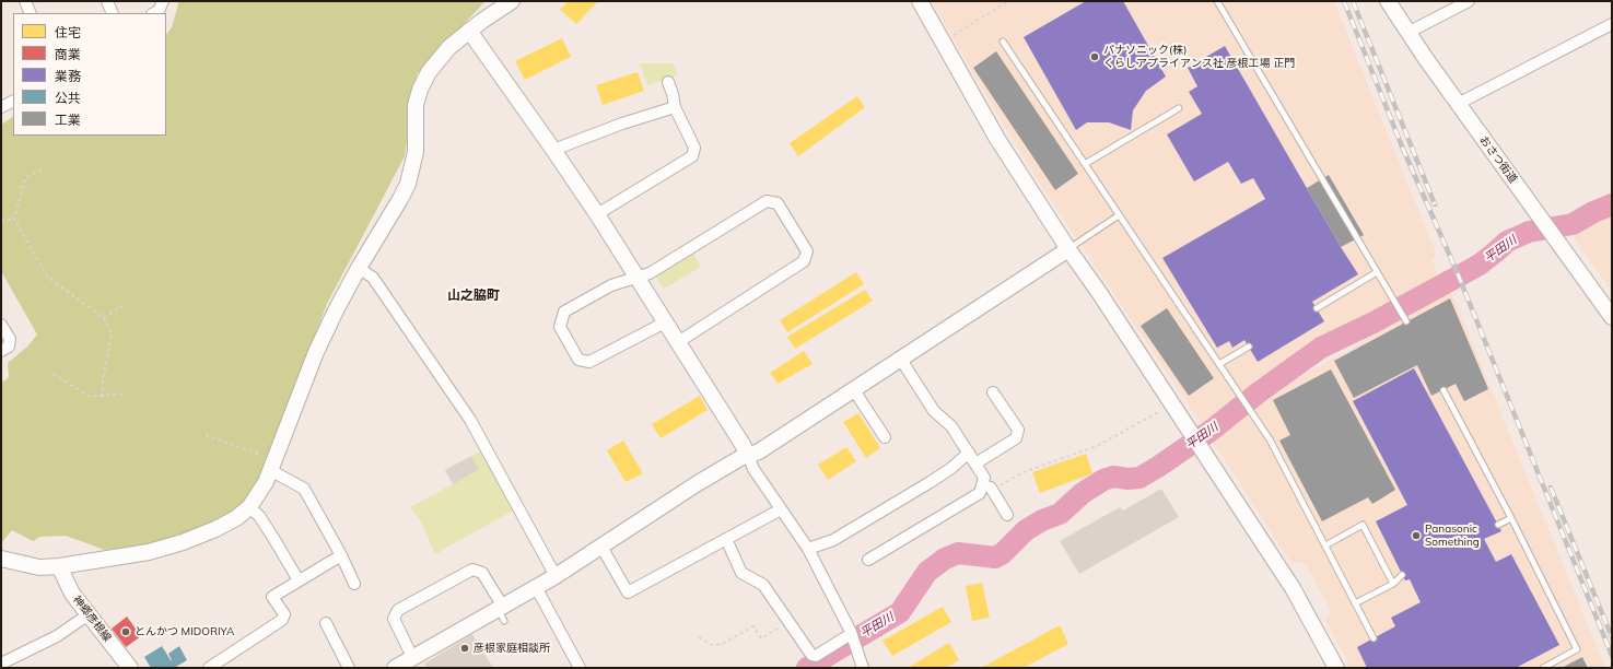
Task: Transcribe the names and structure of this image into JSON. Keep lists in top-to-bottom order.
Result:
{
  "streets": {
    "street": ["おさつ街道", "神郷彦根線"]
  },
  "districts": ["山之脇町"],
  "water": ["平田川"],
  "places": [
    "パナソニック(株) くらしアプライアンス社 彦根工場 正門",
    "Panasonic Something",
    "とんかつ MIDORIYA",
    "彦根家庭相談所"
  ],
  "legend": [
    "住宅",
    "商業",
    "業務",
    "公共",
    "工業"
  ]
}
